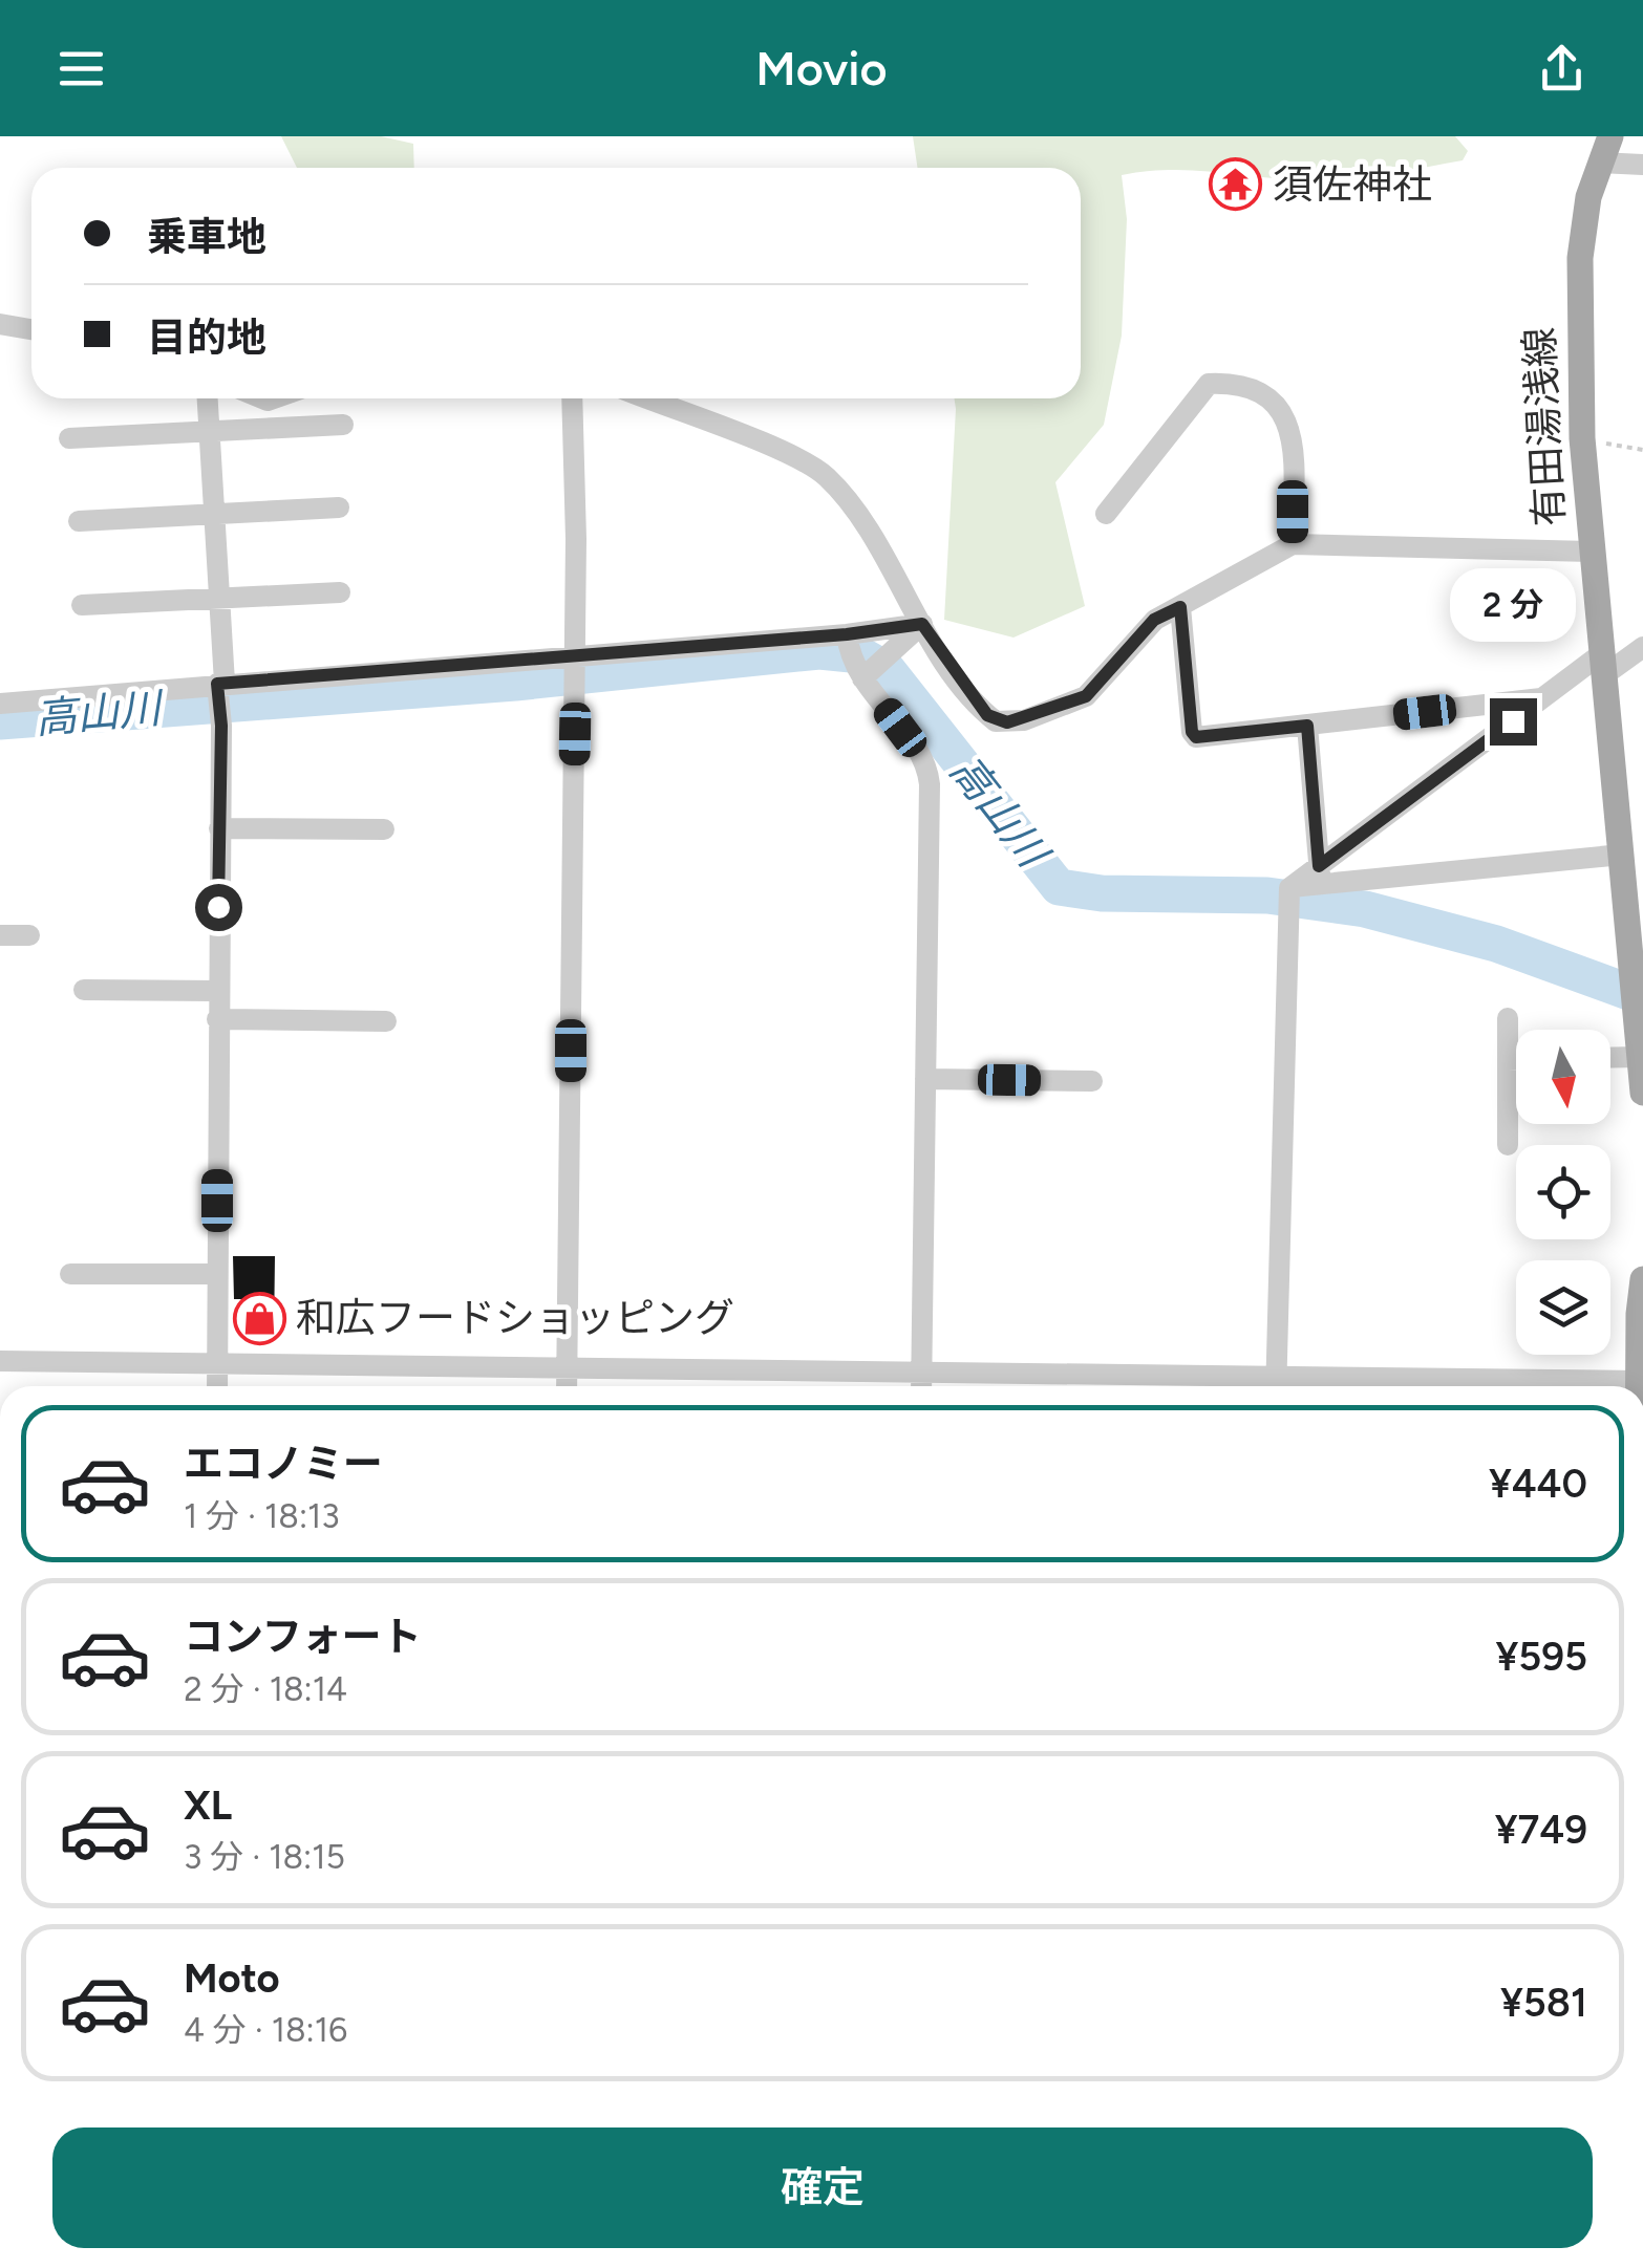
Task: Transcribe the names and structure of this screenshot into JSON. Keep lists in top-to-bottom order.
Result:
{
  "streets": {
    "main road": ["有田湯浅線"]
  },
  "water": ["高山川"],
  "places": {
    "temple": ["須佐神社"],
    "shop": ["和広フードショッピング"]
  },
  "north": "bottom",
  "page": {
    "header": "Movio",
    "banner": ["乗車地", "目的地"],
    "bubble": "2 分",
    "list": [
      {
        "name": "エコノミー",
        "note": "1 分 · 18:13",
        "value": "¥440"
      },
      {
        "name": "コンフォート",
        "note": "2 分 · 18:14",
        "value": "¥595"
      },
      {
        "name": "XL",
        "note": "3 分 · 18:15",
        "value": "¥749"
      },
      {
        "name": "Moto",
        "note": "4 分 · 18:16",
        "value": "¥581"
      }
    ],
    "buttons": "確定"
  }
}
